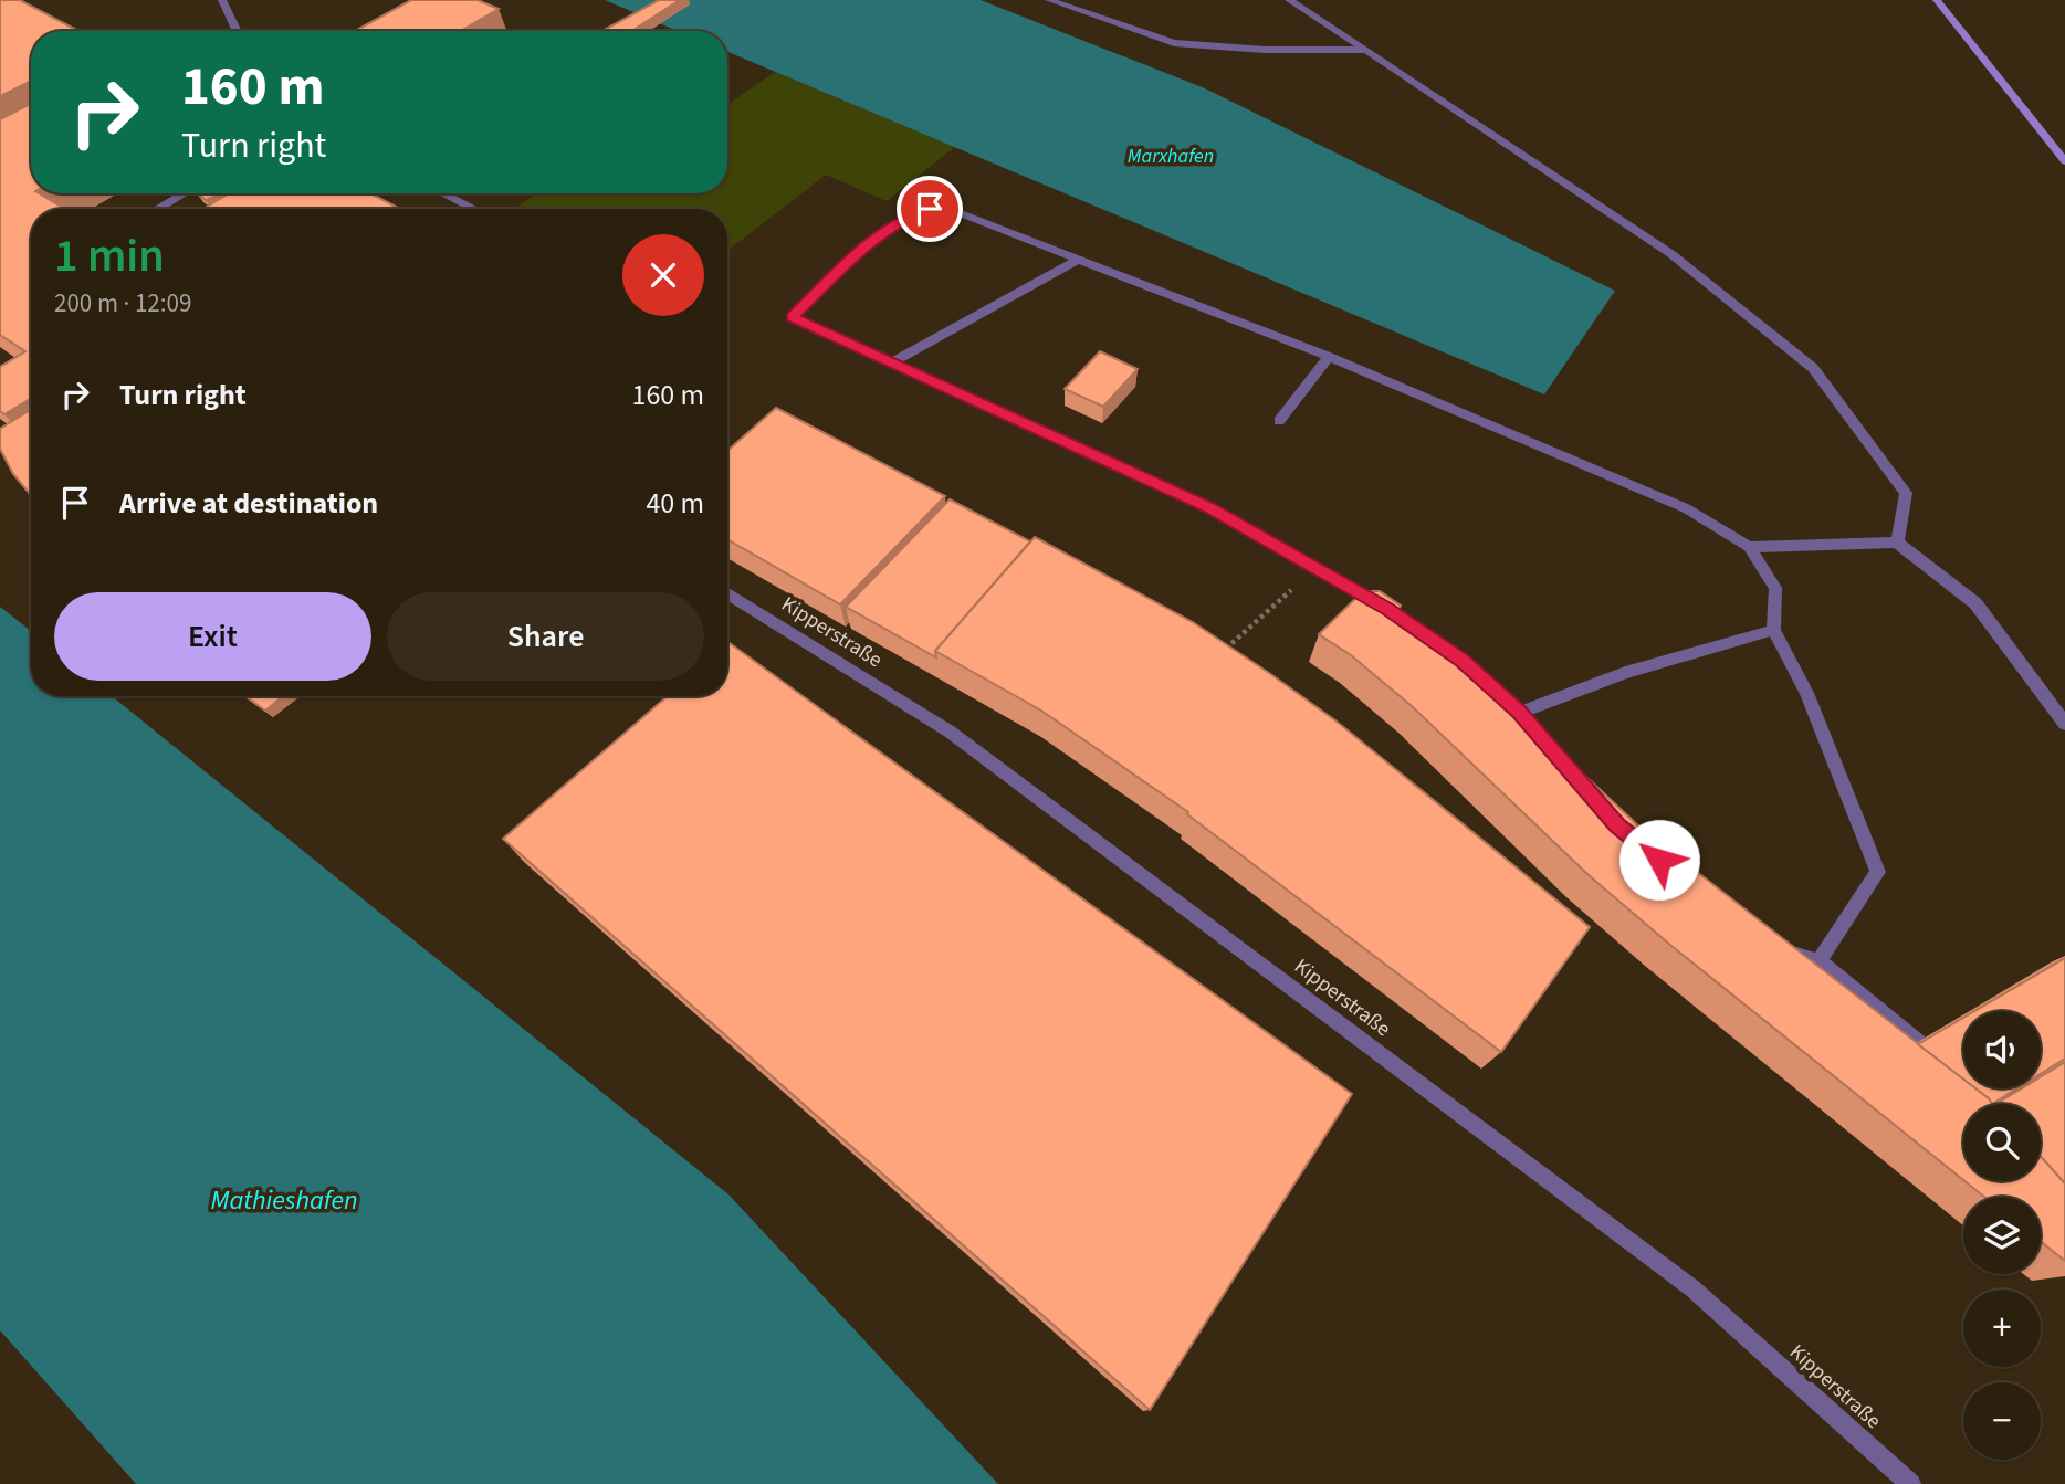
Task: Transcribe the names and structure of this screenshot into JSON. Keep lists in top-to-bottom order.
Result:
{
  "streets": {
    "street": ["Kipperstraße"]
  },
  "water": ["Marxhafen", "Mathieshafen"],
  "page": {
    "turn": ["160 m", "Turn right"],
    "heading": ["1 min", "200 m · 12:09"],
    "list": [
      {
        "name": "Turn right",
        "value": "160 m"
      },
      {
        "name": "Arrive at destination",
        "value": "40 m"
      }
    ],
    "buttons": ["Exit", "Share"],
    "map_buttons": ["+", "−"]
  }
}
